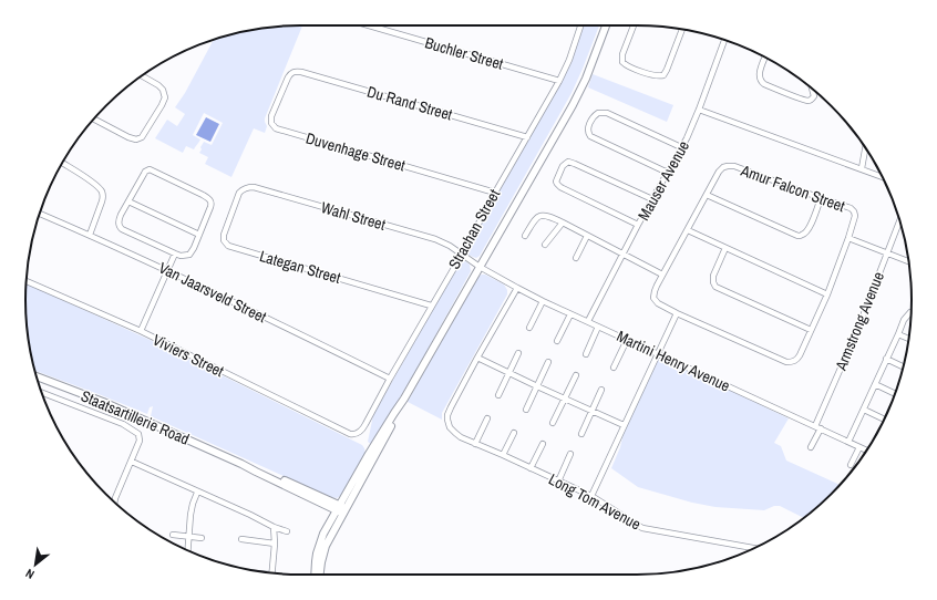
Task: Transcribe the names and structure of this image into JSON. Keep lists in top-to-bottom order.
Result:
{
  "streets": {
    "street": [
      "Buchler Street",
      "Du Rand Street",
      "Duvenhage Street",
      "Mauser Avenue",
      "Amur Falcon Street",
      "Wahl Street",
      "Strachan Street",
      "Lategan Street",
      "Van Jaarsveld Street",
      "Armstrong Avenue",
      "Viviers Street",
      "Martini Henry Avenue",
      "Staatsartillerie Road",
      "Long Tom Avenue"
    ]
  },
  "crossings": [
    ["Buchler Street", "Strachan Street"],
    ["Du Rand Street", "Duvenhage Street"],
    ["Du Rand Street", "Strachan Street"],
    ["Duvenhage Street", "Strachan Street"],
    ["Mauser Avenue", "Martini Henry Avenue"],
    ["Wahl Street", "Strachan Street"],
    ["Wahl Street", "Lategan Street"],
    ["Wahl Street", "Martini Henry Avenue"],
    ["Strachan Street", "Lategan Street"],
    ["Strachan Street", "Van Jaarsveld Street"],
    ["Strachan Street", "Viviers Street"],
    ["Strachan Street", "Martini Henry Avenue"],
    ["Strachan Street", "Staatsartillerie Road"],
    ["Armstrong Avenue", "Martini Henry Avenue"]
  ],
  "north": "bottom left"
}
